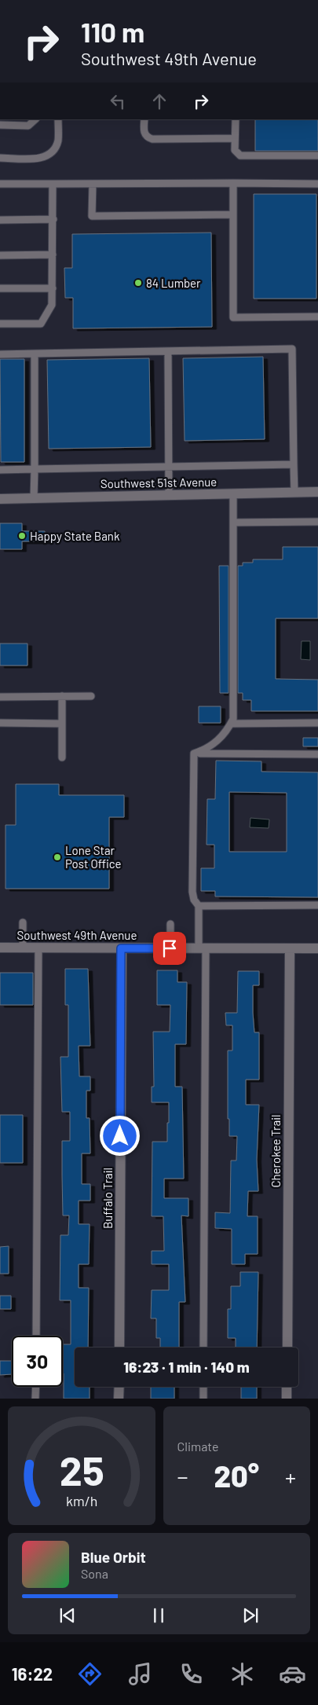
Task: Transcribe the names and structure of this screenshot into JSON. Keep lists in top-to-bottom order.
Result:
{
  "streets": {
    "street": [
      "Southwest 51st Avenue",
      "Southwest 49th Avenue",
      "Cherokee Trail",
      "Buffalo Trail"
    ]
  },
  "crossings": [
    ["Southwest 49th Avenue", "Cherokee Trail"],
    ["Southwest 49th Avenue", "Buffalo Trail"]
  ],
  "places": ["84 Lumber", "Happy State Bank", "Lone Star Post Office"],
  "page": {
    "turn": ["110 m", "Southwest 49th Avenue"],
    "limit": "30",
    "trip": "16:23 · 1 min · 140 m",
    "tile": "Climate",
    "heat": ["−", "20°", "+"],
    "song": ["Blue Orbit", "Sona"],
    "tabs": "16:22",
    "gauge": ["25", "km/h"]
  }
}
